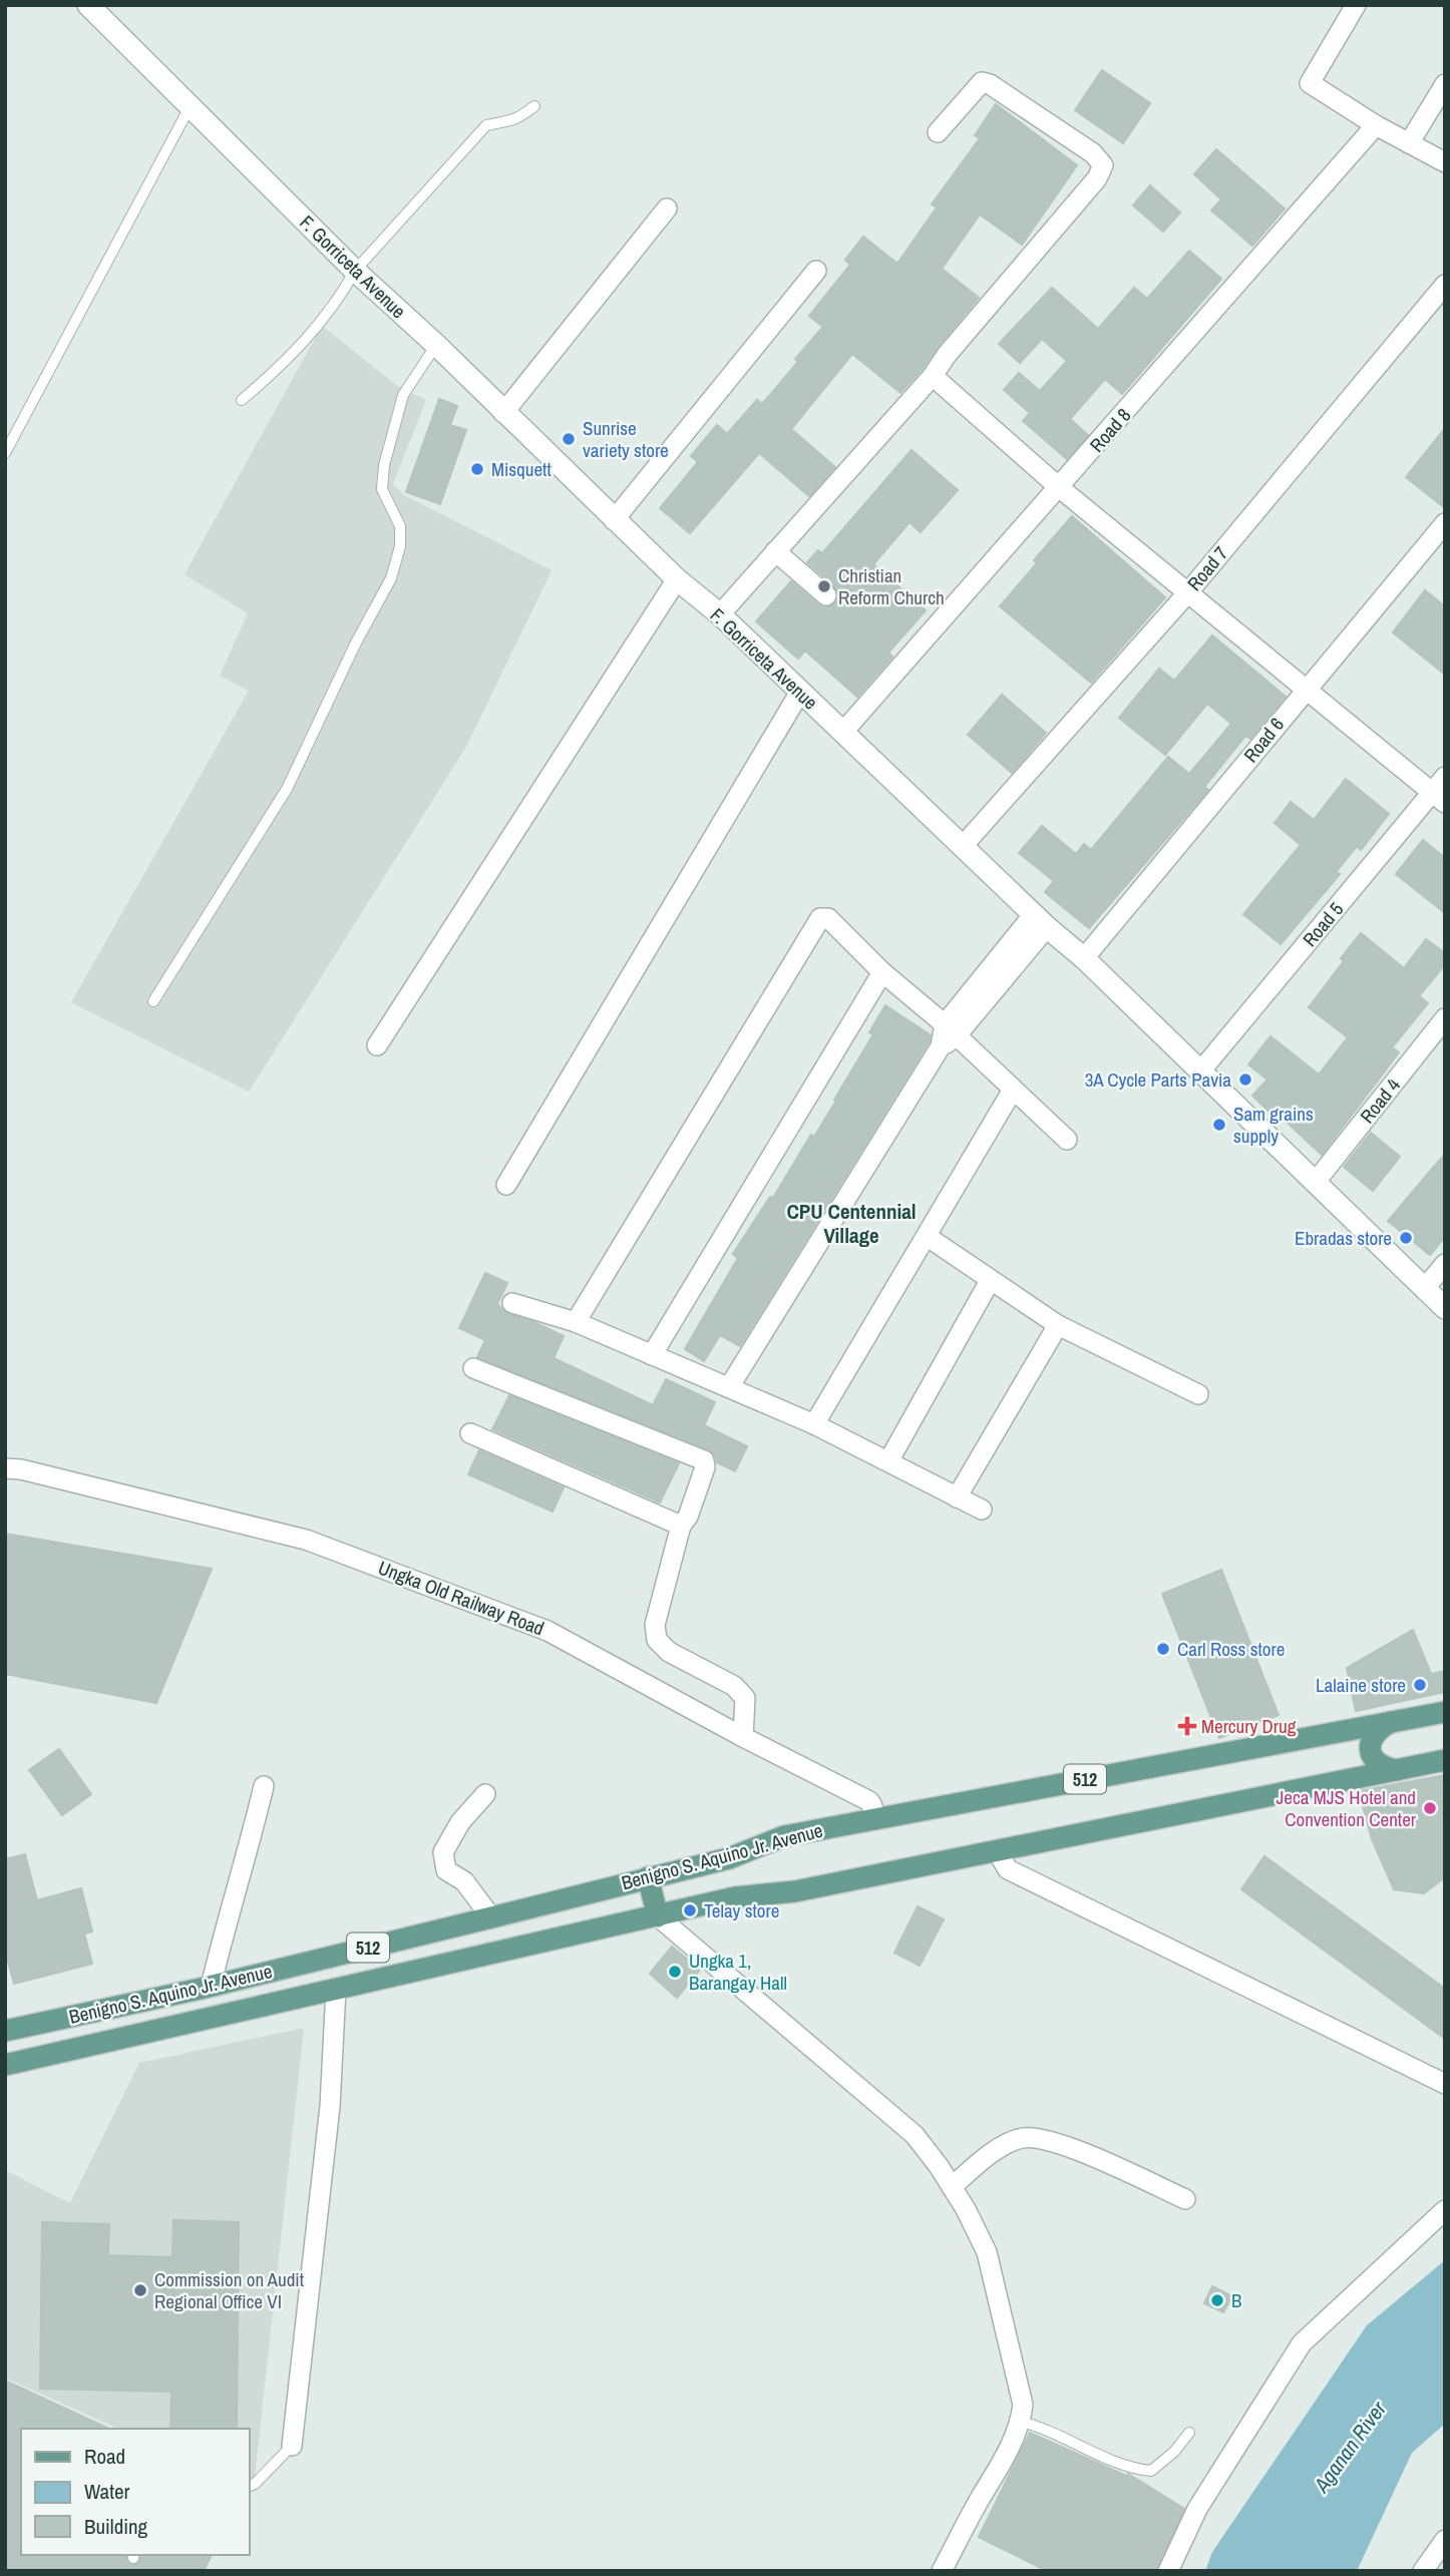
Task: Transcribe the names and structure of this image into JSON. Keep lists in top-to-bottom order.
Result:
{
  "streets": {
    "main road": ["F. Gorriceta Avenue", "512", "Benigno S. Aquino Jr. Avenue"],
    "street": [
      "Road 8",
      "Road 7",
      "Road 6",
      "Road 5",
      "Road 4",
      "Ungka Old Railway Road"
    ]
  },
  "crossings": [
    ["F. Gorriceta Avenue", "Road 8"],
    ["F. Gorriceta Avenue", "Road 7"],
    ["F. Gorriceta Avenue", "Road 6"],
    ["F. Gorriceta Avenue", "Road 5"],
    ["F. Gorriceta Avenue", "Road 4"],
    ["Ungka Old Railway Road", "Benigno S. Aquino Jr. Avenue"]
  ],
  "districts": ["CPU Centennial Village"],
  "water": ["Aganan River"],
  "places": {
    "other": [
      "Sunrise variety store",
      "Misquett",
      "Christian Reform Church",
      "3A Cycle Parts Pavia",
      "Sam grains supply",
      "Ebradas store",
      "Carl Ross store",
      "Lalaine store",
      "Jeca MJS Hotel and Convention Center",
      "Telay store",
      "Ungka 1, Barangay Hall",
      "Commission on Audit Regional Office VI",
      "B"
    ],
    "health": ["Mercury Drug"]
  },
  "legend": ["Road", "Water", "Building"]
}
